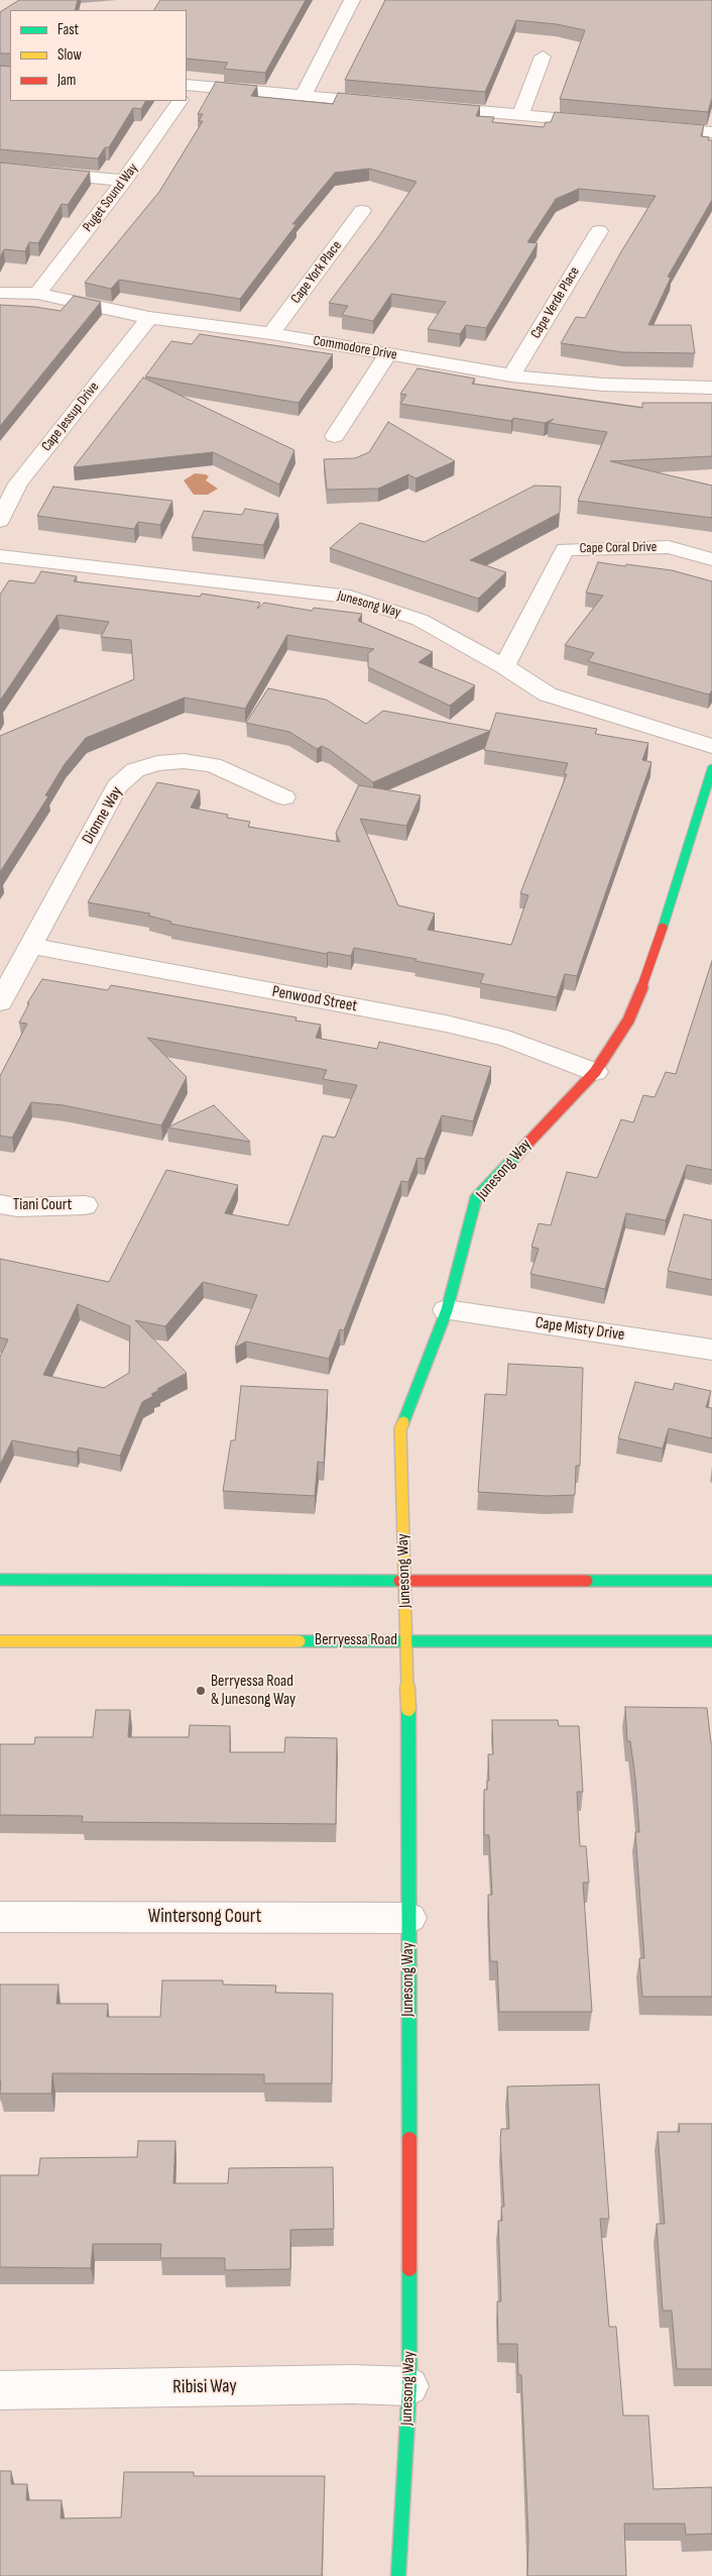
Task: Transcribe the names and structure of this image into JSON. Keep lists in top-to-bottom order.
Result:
{
  "streets": {
    "street": [
      "Puget Sound Way",
      "Cape York Place",
      "Cape Verde Place",
      "Commodore Drive",
      "Cape Jessup Drive",
      "Cape Coral Drive",
      "Junesong Way",
      "Dionne Way",
      "Penwood Street",
      "Tiani Court",
      "Cape Misty Drive",
      "Berryessa Road",
      "Wintersong Court",
      "Ribisi Way"
    ]
  },
  "crossings": [
    ["Puget Sound Way", "Commodore Drive"],
    ["Cape York Place", "Commodore Drive"],
    ["Cape Verde Place", "Commodore Drive"],
    ["Commodore Drive", "Cape Jessup Drive"],
    ["Cape Coral Drive", "Junesong Way"],
    ["Junesong Way", "Penwood Street"],
    ["Junesong Way", "Cape Misty Drive"],
    ["Junesong Way", "Berryessa Road"],
    ["Junesong Way", "Wintersong Court"],
    ["Junesong Way", "Ribisi Way"],
    ["Dionne Way", "Penwood Street"]
  ],
  "places": ["Berryessa Road & Junesong Way"],
  "legend": ["Fast", "Slow", "Jam"]
}
